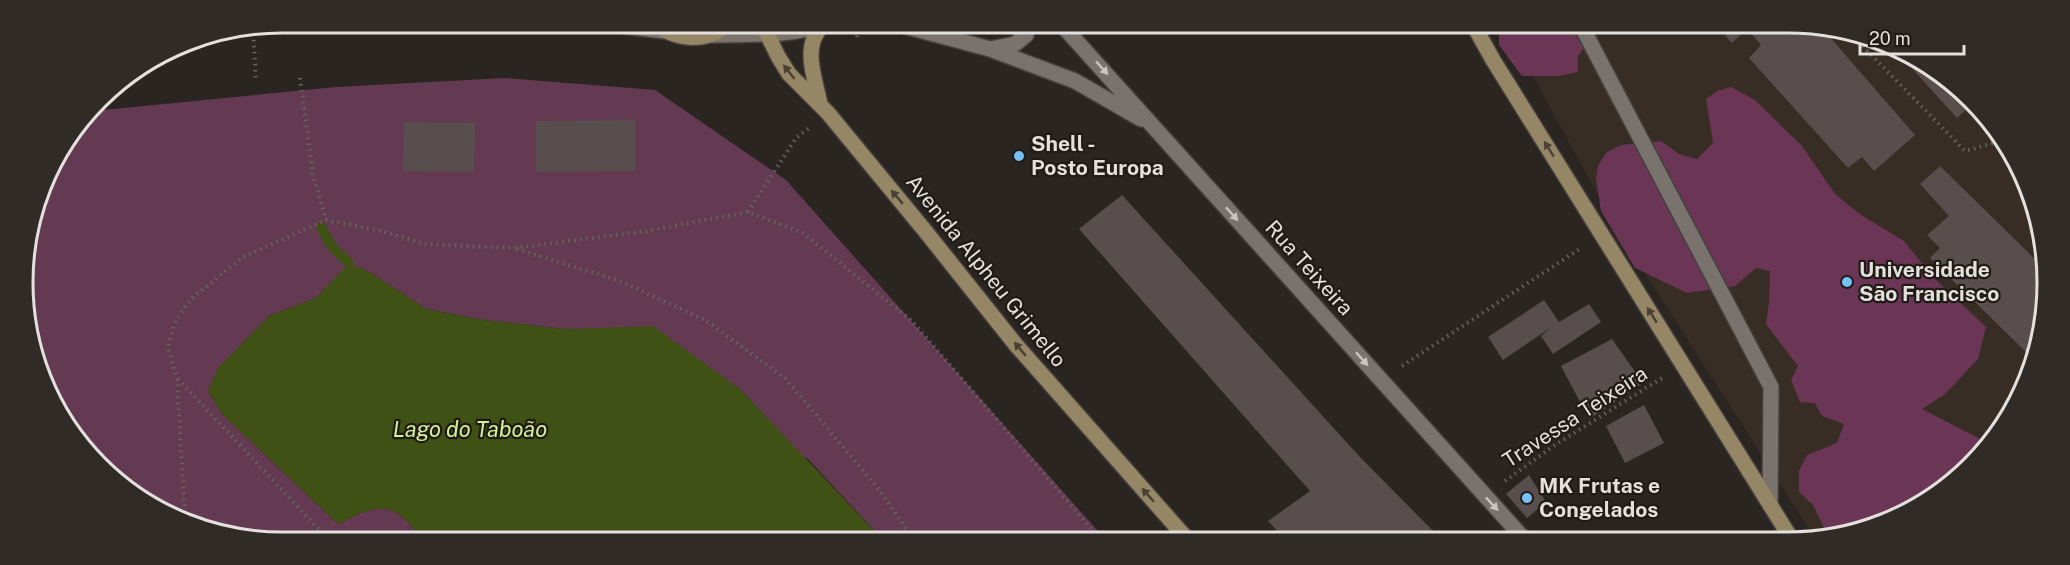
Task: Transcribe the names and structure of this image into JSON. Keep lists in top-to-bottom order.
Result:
{
  "streets": {
    "street": ["Rua Teixeira", "Avenida Alpheu Grimello"],
    "path": ["Travessa Teixeira"]
  },
  "crossings": [
    ["Rua Teixeira", "Travessa Teixeira"]
  ],
  "one_way": ["Rua Teixeira", "Avenida Alpheu Grimello"],
  "water": ["Lago do Taboão"],
  "places": ["Shell - Posto Europa", "Universidade São Francisco", "MK Frutas e Congelados"],
  "scale_bar": "20 m"
}
